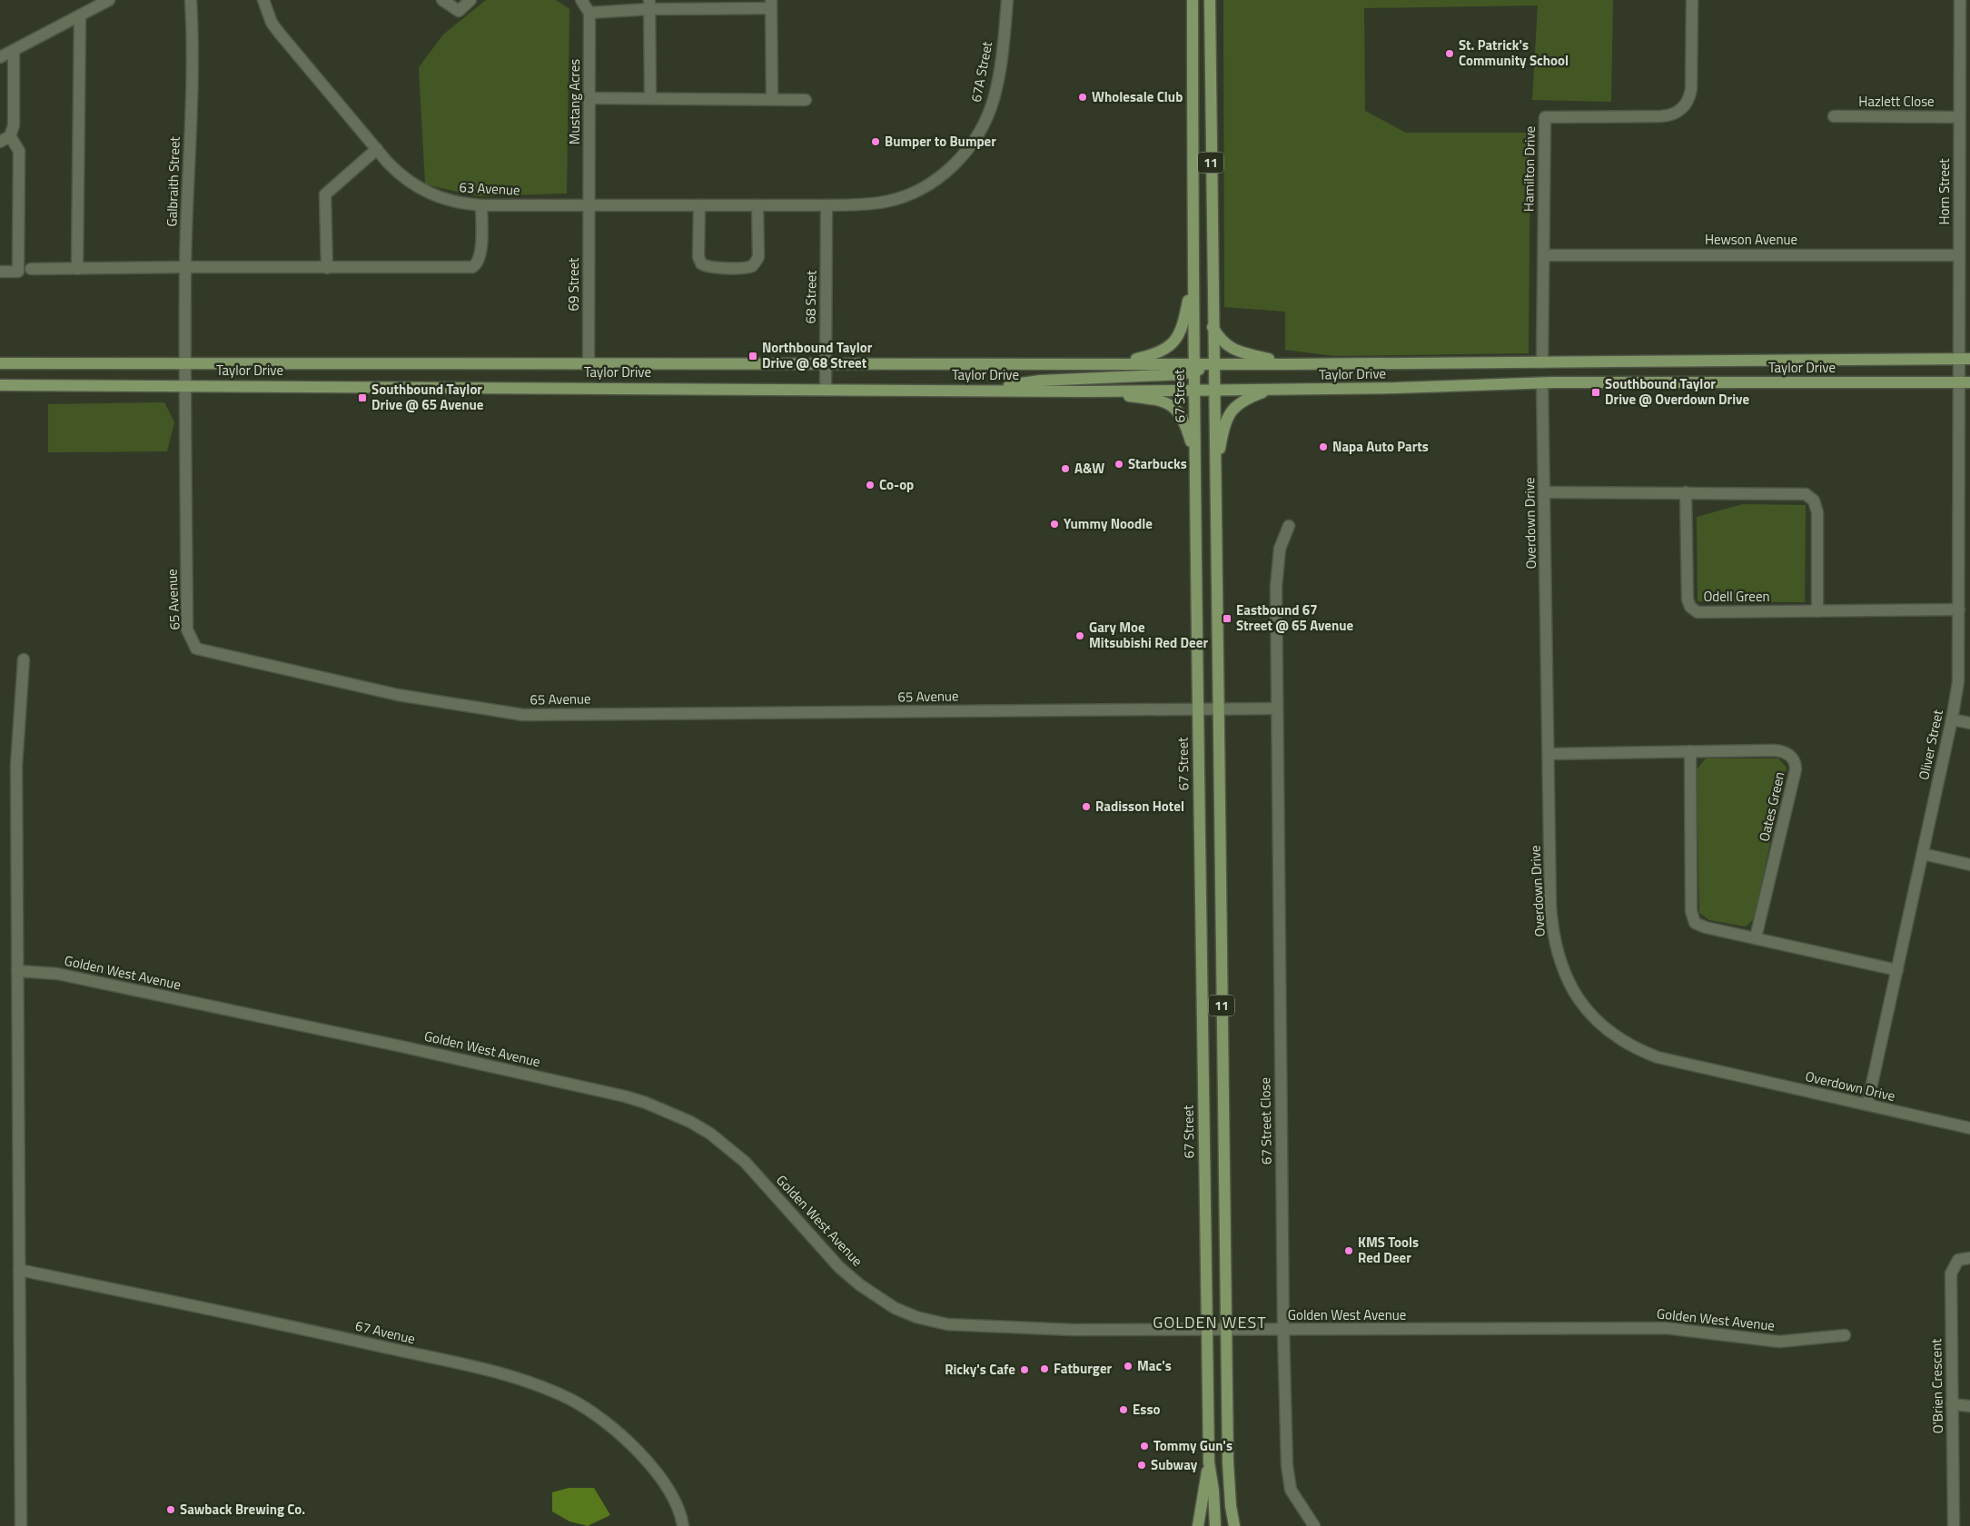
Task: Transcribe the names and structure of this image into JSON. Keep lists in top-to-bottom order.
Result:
{
  "streets": {
    "main road": ["11", "Taylor Drive", "67 Street"],
    "street": [
      "67A Street",
      "Mustang Acres",
      "Hazlett Close",
      "Hamilton Drive",
      "Galbraith Street",
      "63 Avenue",
      "Horn Street",
      "Hewson Avenue",
      "69 Street",
      "68 Street",
      "Overdown Drive",
      "Odell Green",
      "65 Avenue",
      "Oliver Street",
      "Oates Green",
      "Golden West Avenue",
      "67 Street Close",
      "67 Avenue",
      "O'Brien Crescent"
    ]
  },
  "crossings": [
    ["67A Street", "63 Avenue"],
    ["67A Street", "68 Street"],
    ["Mustang Acres", "63 Avenue"],
    ["Mustang Acres", "69 Street"],
    ["Hazlett Close", "Horn Street"],
    ["11", "Taylor Drive"],
    ["11", "65 Avenue"],
    ["11", "Golden West Avenue"],
    ["Hamilton Drive", "Hewson Avenue"],
    ["Hamilton Drive", "Taylor Drive"],
    ["Galbraith Street", "Taylor Drive"],
    ["Galbraith Street", "65 Avenue"],
    ["63 Avenue", "69 Street"],
    ["63 Avenue", "68 Street"],
    ["Horn Street", "Hewson Avenue"],
    ["Horn Street", "Taylor Drive"],
    ["Horn Street", "Oliver Street"],
    ["69 Street", "Taylor Drive"],
    ["68 Street", "Taylor Drive"],
    ["Taylor Drive", "67 Street"],
    ["Taylor Drive", "Overdown Drive"],
    ["Taylor Drive", "65 Avenue"],
    ["Taylor Drive", "Oliver Street"],
    ["67 Street", "65 Avenue"],
    ["67 Street", "Golden West Avenue"],
    ["Overdown Drive", "Oliver Street"],
    ["Overdown Drive", "Oates Green"],
    ["Odell Green", "Oliver Street"],
    ["Golden West Avenue", "67 Street Close"]
  ],
  "districts": ["GOLDEN WEST"],
  "places": {
    "other": [
      "St. Patrick's Community School",
      "Wholesale Club",
      "Bumper to Bumper",
      "Napa Auto Parts",
      "Starbucks",
      "A&W",
      "Co-op",
      "Yummy Noodle",
      "Gary Moe Mitsubishi Red Deer",
      "Radisson Hotel",
      "KMS Tools Red Deer",
      "Mac's",
      "Fatburger",
      "Ricky's Cafe",
      "Esso",
      "Tommy Gun's",
      "Subway",
      "Sawback Brewing Co."
    ],
    "transit": [
      "Northbound Taylor Drive @ 68 Street",
      "Southbound Taylor Drive @ Overdown Drive",
      "Southbound Taylor Drive @ 65 Avenue",
      "Eastbound 67 Street @ 65 Avenue"
    ]
  }
}
